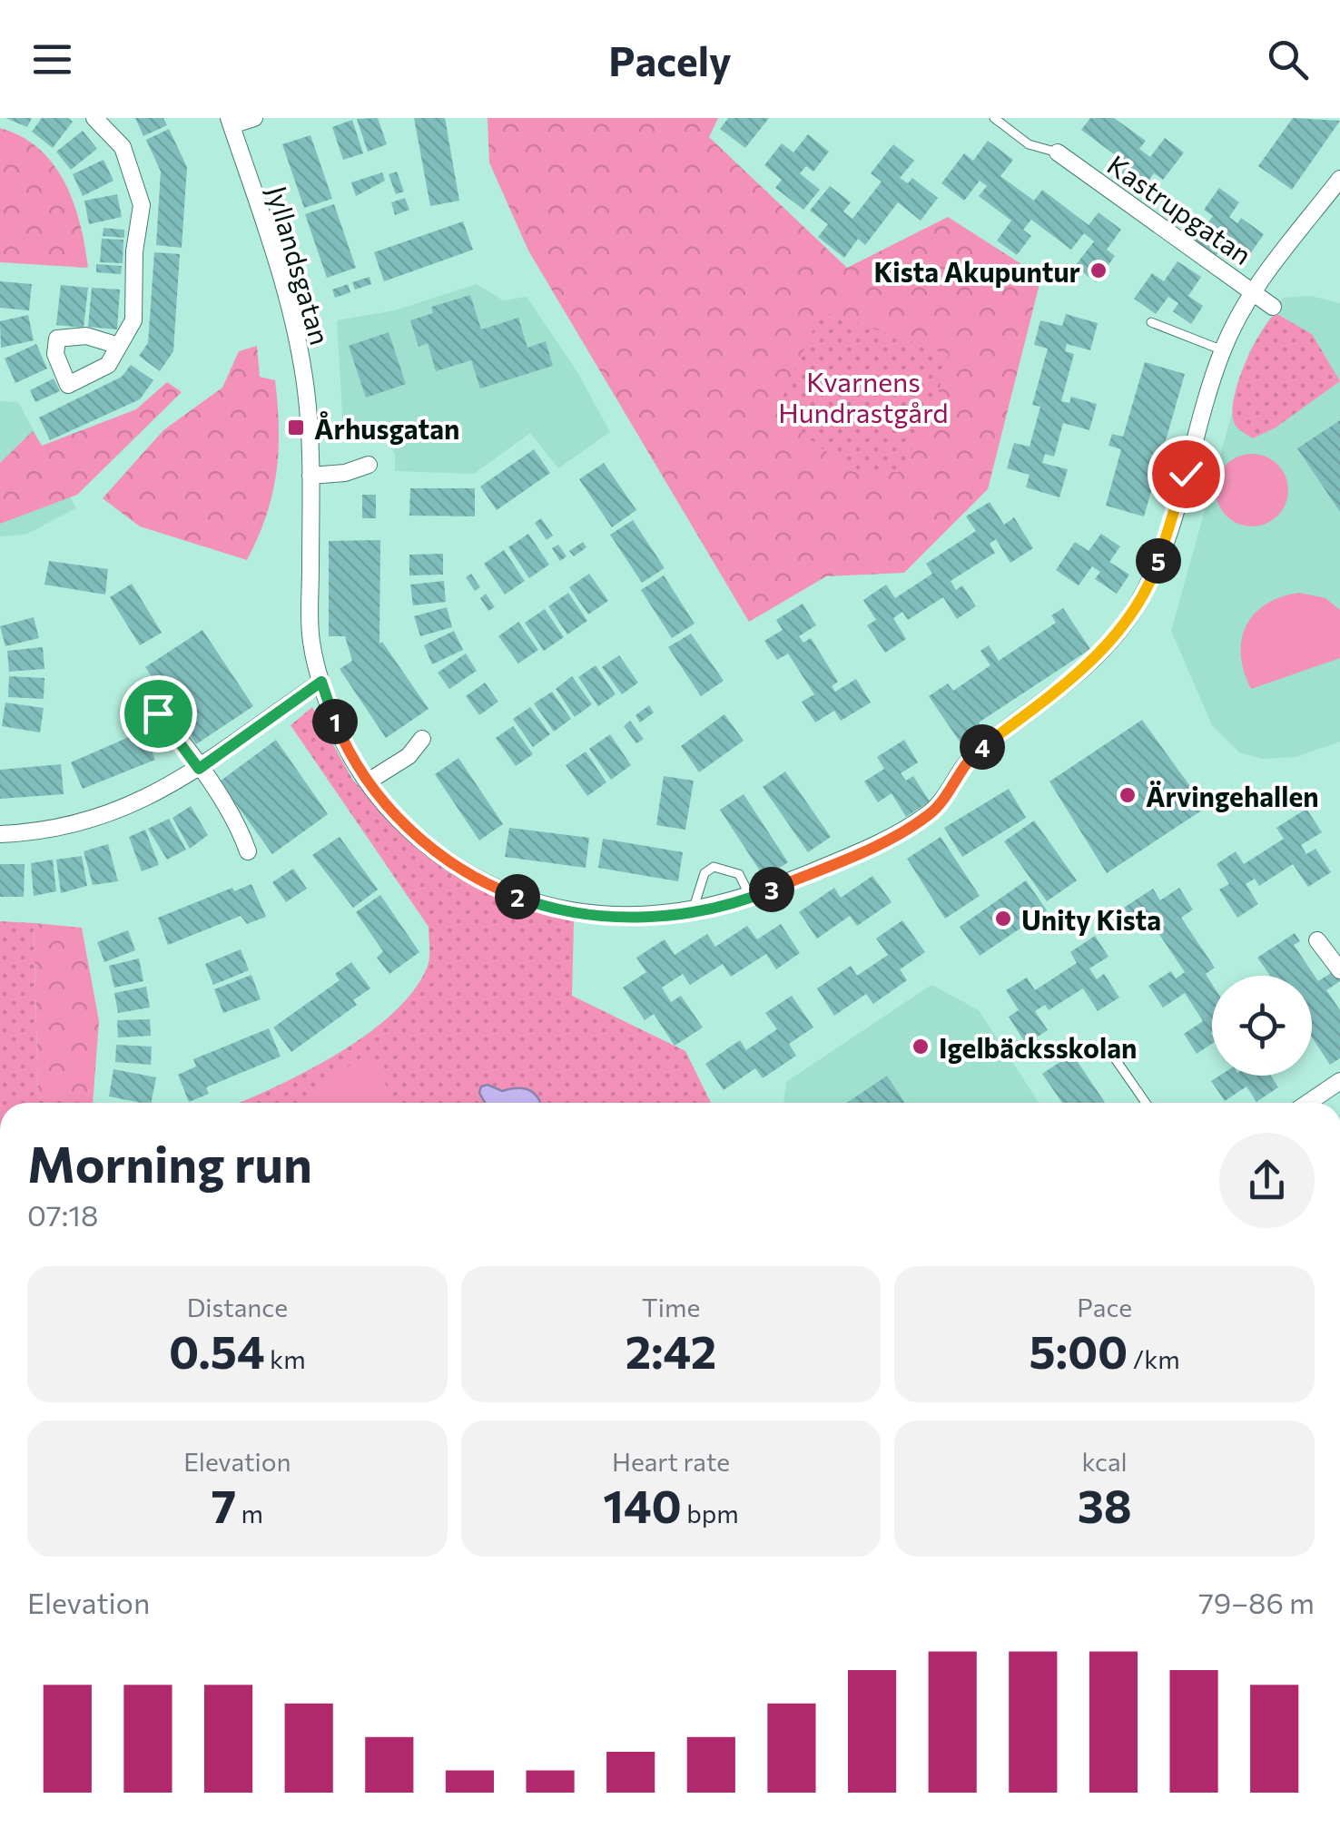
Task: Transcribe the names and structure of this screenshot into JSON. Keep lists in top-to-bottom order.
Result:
{
  "streets": {
    "street": ["Kastrupgatan", "Jyllandsgatan"]
  },
  "crossings": [
    ["Kastrupgatan", "Jyllandsgatan"]
  ],
  "parks": ["Kvarnens Hundrastgård"],
  "places": {
    "other": [
      "Kista Akupuntur",
      "Ärvingehallen",
      "Unity Kista",
      "Igelbäcksskolan"
    ],
    "transit": ["Århusgatan"]
  },
  "page": {
    "header": "Pacely",
    "pins": [
      "5",
      "1",
      "4",
      "3",
      "2"
    ],
    "heading": ["Morning run", "07:18"],
    "stats": [
      ["Distance", "0.54 km"],
      ["Time", "2:42"],
      ["Pace", "5:00 /km"],
      ["Elevation", "7 m"],
      ["Heart rate", "140 bpm"],
      ["kcal", "38"]
    ],
    "chart": ["Elevation", "79–86 m"]
  }
}
